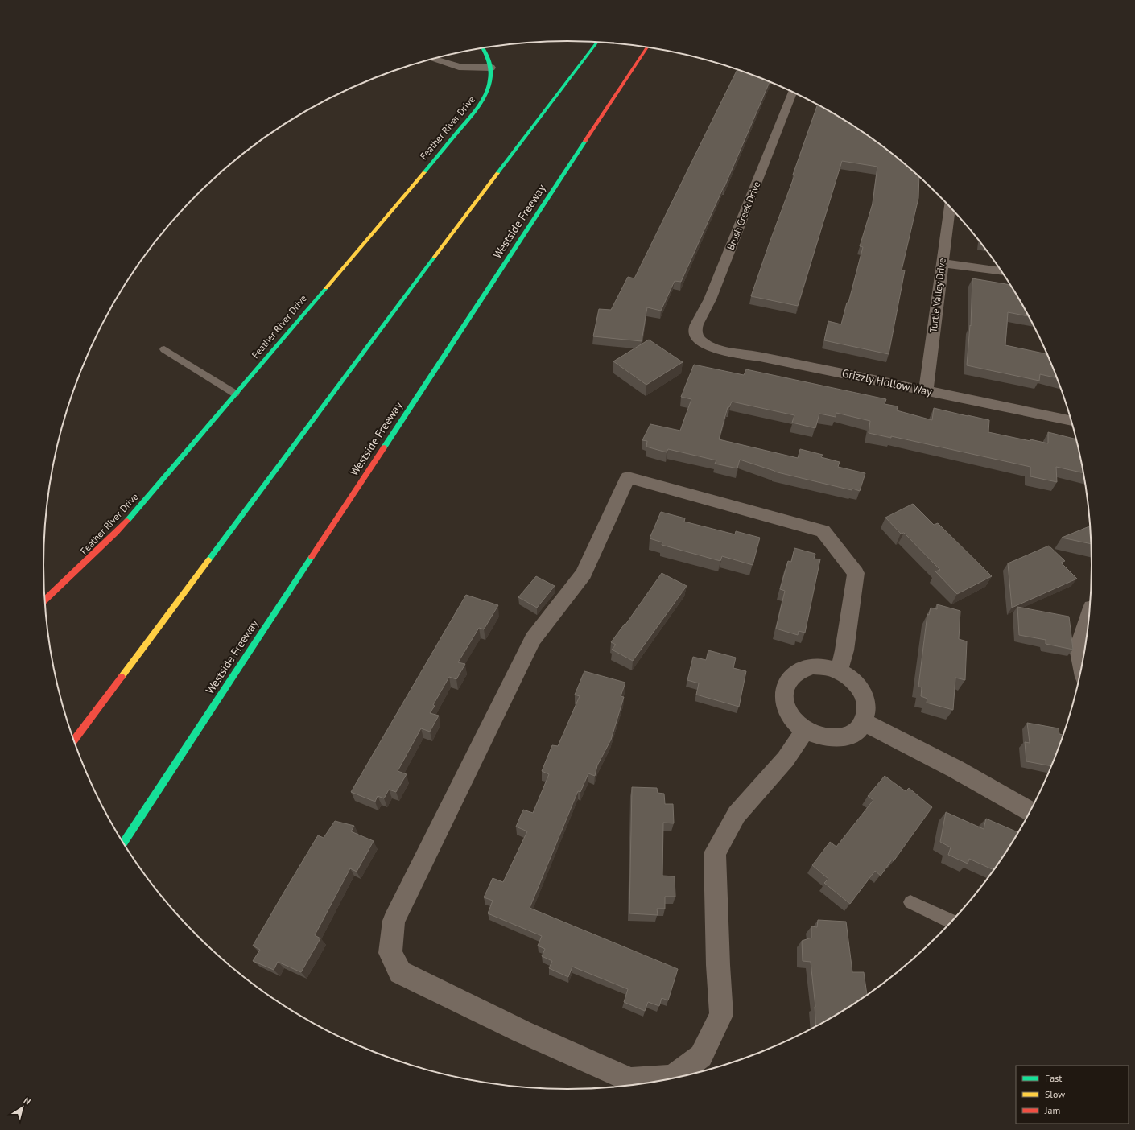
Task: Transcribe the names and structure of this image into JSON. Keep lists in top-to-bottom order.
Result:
{
  "streets": {
    "main road": ["Feather River Drive", "Westside Freeway"],
    "street": ["Brush Creek Drive", "Turtle Valley Drive", "Grizzly Hollow Way"]
  },
  "crossings": [
    ["Brush Creek Drive", "Grizzly Hollow Way"],
    ["Turtle Valley Drive", "Grizzly Hollow Way"]
  ],
  "legend": ["Fast", "Slow", "Jam"],
  "north": "top right"
}
